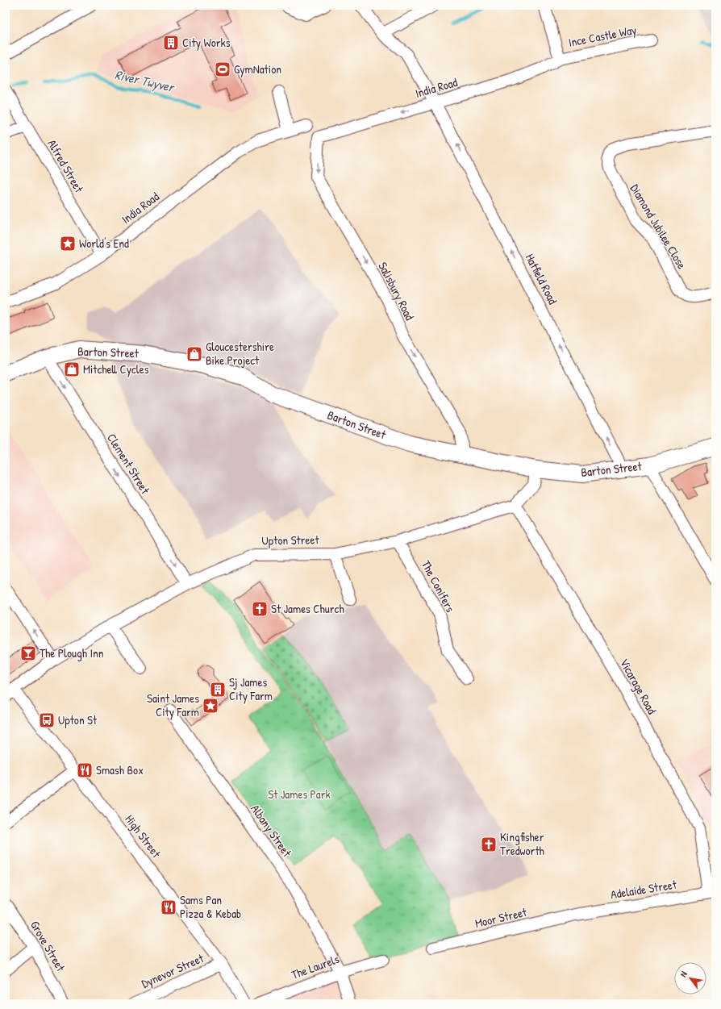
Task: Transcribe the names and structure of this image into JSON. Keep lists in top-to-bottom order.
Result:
{
  "streets": {
    "main road": ["Barton Street"],
    "street": [
      "Ince Castle Way",
      "India Road",
      "Alfred Street",
      "Diamond Jubilee Close",
      "Hatfield Road",
      "Salisbury Road",
      "Clement Street",
      "Upton Street",
      "The Conifers",
      "Vicarage Road",
      "Albany Street",
      "High Street",
      "Adelaide Street",
      "Moor Street",
      "Grove Street",
      "The Laurels",
      "Dynevor Street"
    ]
  },
  "crossings": [
    ["Ince Castle Way", "India Road"],
    ["India Road", "Alfred Street"],
    ["India Road", "Hatfield Road"],
    ["India Road", "Salisbury Road"],
    ["Hatfield Road", "Barton Street"],
    ["Salisbury Road", "Barton Street"],
    ["Barton Street", "Clement Street"],
    ["Clement Street", "Upton Street"],
    ["Upton Street", "The Conifers"],
    ["Upton Street", "Vicarage Road"],
    ["Upton Street", "High Street"],
    ["Vicarage Road", "Adelaide Street"],
    ["Albany Street", "The Laurels"],
    ["High Street", "Dynevor Street"],
    ["Adelaide Street", "Moor Street"]
  ],
  "one_way": ["Hatfield Road", "Salisbury Road", "Clement Street"],
  "water": ["River Twyver"],
  "parks": ["St James Park"],
  "places": {
    "building": ["City Works", "Sj James City Farm"],
    "sports": ["GymNation"],
    "place": ["World's End", "Saint James City Farm"],
    "shop": ["Gloucestershire Bike Project", "Mitchell Cycles"],
    "church": ["St James Church", "Kingfisher Tredworth"],
    "bar": ["The Plough Inn"],
    "bus stop": ["Upton St"],
    "restaurant": ["Smash Box", "Sams Pan Pizza & Kebab"]
  },
  "north": "top left"
}
